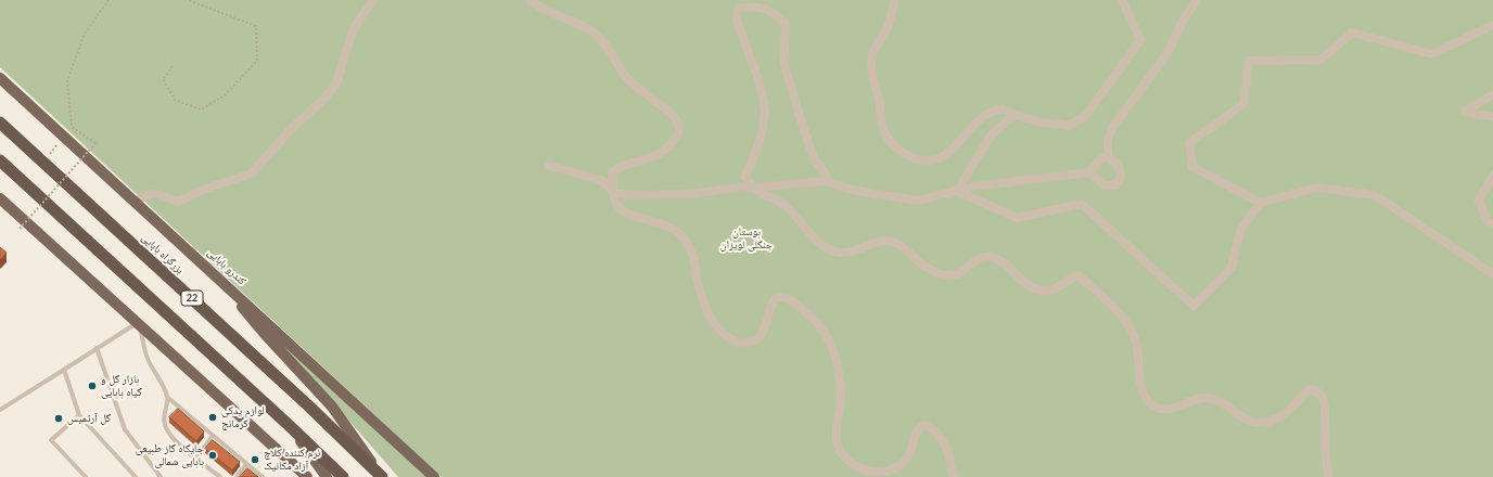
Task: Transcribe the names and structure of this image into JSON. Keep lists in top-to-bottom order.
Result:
{
  "streets": {
    "highway": ["بزرگراه بابایی", "22"],
    "main road": ["کندرو بابایی"]
  },
  "parks": ["بوستان جنگلی لویزان"],
  "places": [
    "بازار گل و گیاه بابایی",
    "لوازم یدکی کرمانج",
    "گل آرتمیس",
    "جایگاه گاز طبیعی بابایی شمالی",
    "نرم کننده کلاچ آزاد مکانیک"
  ]
}
